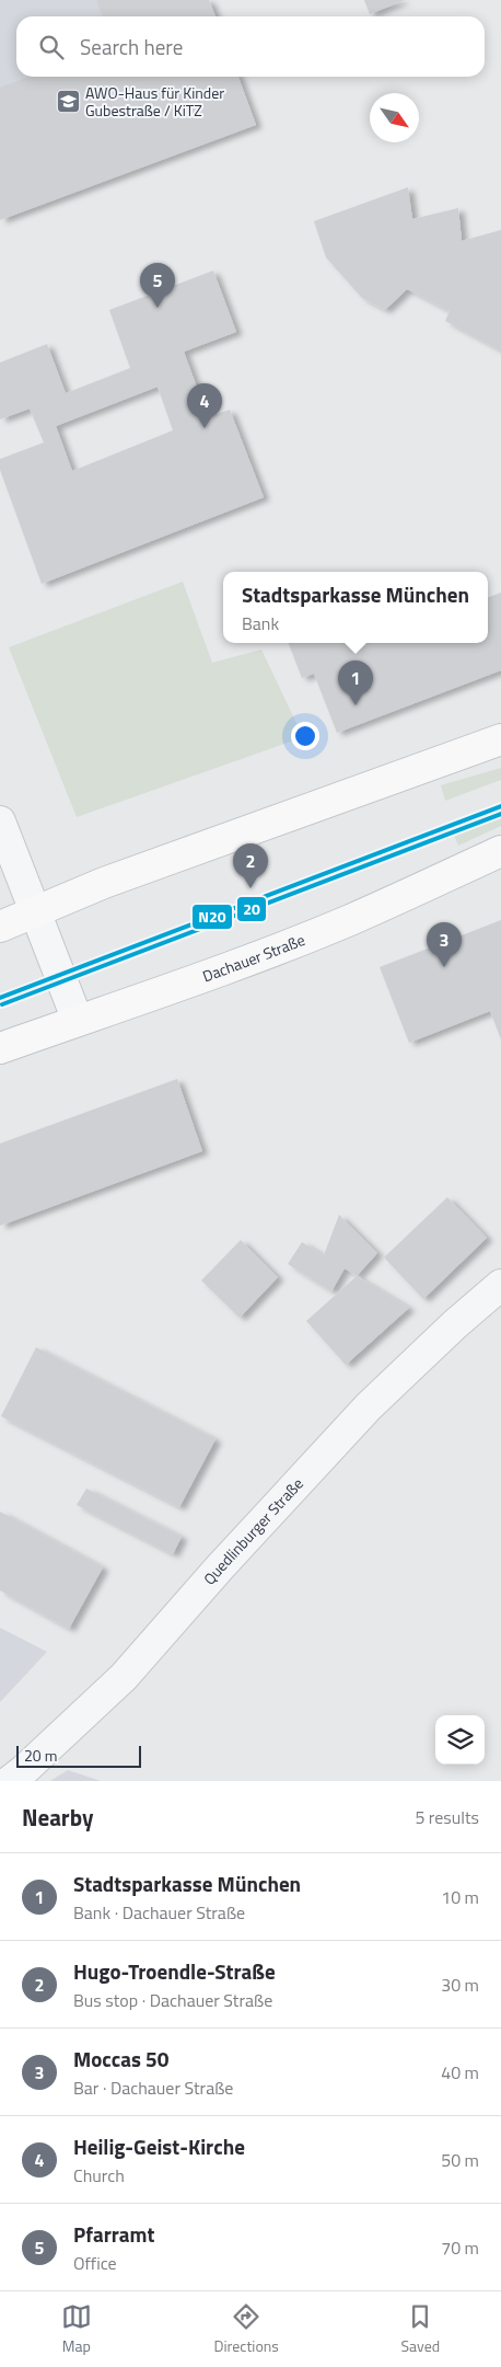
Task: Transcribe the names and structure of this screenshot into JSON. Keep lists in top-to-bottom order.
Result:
{
  "streets": {
    "main road": ["Dachauer Straße"],
    "street": ["Quedlinburger Straße"]
  },
  "places": {
    "school or university": ["AWO-Haus für Kinder Gubestraße / KiTZ"]
  },
  "lines": ["transit line N20", "tram line 20"],
  "scale_bar": "20 m",
  "north": "bottom right",
  "page": {
    "search": "Search here",
    "pins": [
      "5",
      "4",
      "1",
      "2",
      "3"
    ],
    "popup": ["Stadtsparkasse München", "Bank"],
    "scale": "20 m",
    "heading": ["Nearby", "5 results"],
    "list": [
      {
        "mark": "1",
        "name": "Stadtsparkasse München",
        "note": "Bank · Dachauer Straße",
        "value": "10 m"
      },
      {
        "mark": "2",
        "name": "Hugo-Troendle-Straße",
        "note": "Bus stop · Dachauer Straße",
        "value": "30 m"
      },
      {
        "mark": "3",
        "name": "Moccas 50",
        "note": "Bar · Dachauer Straße",
        "value": "40 m"
      },
      {
        "mark": "4",
        "name": "Heilig-Geist-Kirche",
        "note": "Church",
        "value": "50 m"
      },
      {
        "mark": "5",
        "name": "Pfarramt",
        "note": "Office",
        "value": "70 m"
      }
    ],
    "nav": ["Map", "Directions", "Saved"]
  }
}
